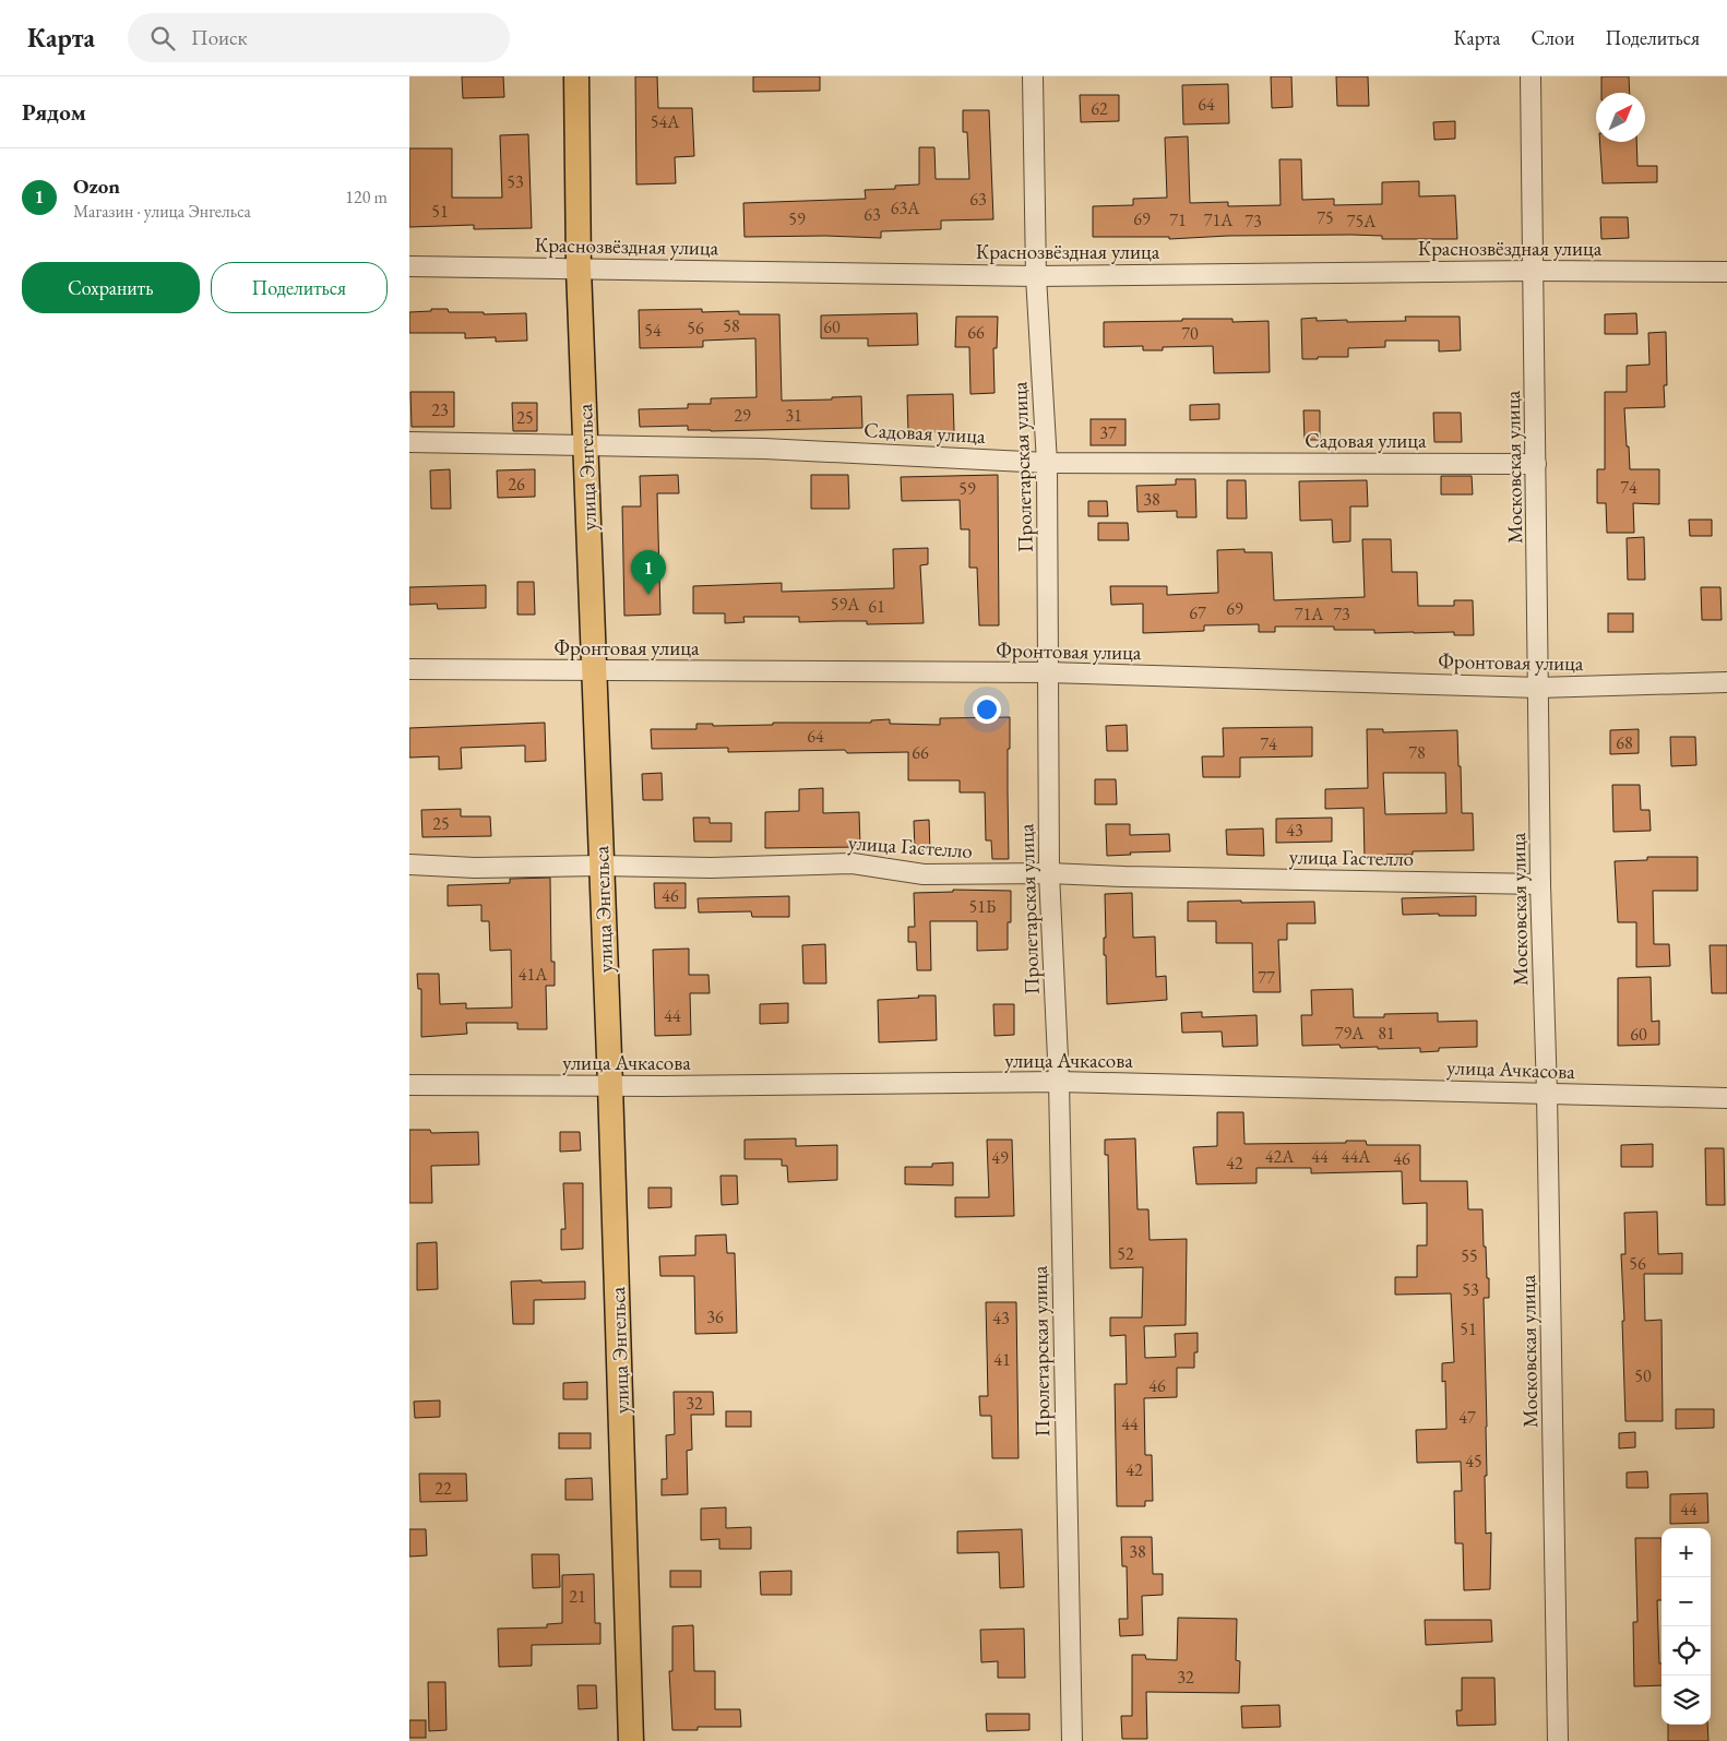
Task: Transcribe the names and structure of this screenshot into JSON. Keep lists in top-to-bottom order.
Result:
{
  "streets": {
    "main road": ["улица Энгельса"],
    "street": [
      "Краснозвёздная улица",
      "Садовая улица",
      "Пролетарская улица",
      "Московская улица",
      "Фронтовая улица",
      "улица Гастелло",
      "улица Ачкасова"
    ]
  },
  "crossings": [
    ["Краснозвёздная улица", "улица Энгельса"],
    ["Краснозвёздная улица", "Пролетарская улица"],
    ["Краснозвёздная улица", "Московская улица"],
    ["Садовая улица", "улица Энгельса"],
    ["Садовая улица", "Пролетарская улица"],
    ["Садовая улица", "Московская улица"],
    ["улица Энгельса", "Фронтовая улица"],
    ["улица Энгельса", "улица Гастелло"],
    ["улица Энгельса", "улица Ачкасова"],
    ["Пролетарская улица", "Фронтовая улица"],
    ["Пролетарская улица", "улица Гастелло"],
    ["Пролетарская улица", "улица Ачкасова"],
    ["Московская улица", "Фронтовая улица"],
    ["Московская улица", "улица Гастелло"],
    ["Московская улица", "улица Ачкасова"]
  ],
  "house_numbers": [
    "64",
    "62",
    "54А",
    "53",
    "63",
    "63А",
    "51",
    "63",
    "75",
    "59",
    "69",
    "71",
    "71А",
    "73",
    "75А",
    "58",
    "60",
    "56",
    "54",
    "66",
    "70",
    "23",
    "29",
    "31",
    "25",
    "37",
    "26",
    "74",
    "59",
    "38",
    "59А",
    "61",
    "69",
    "67",
    "71А",
    "73",
    "64",
    "68",
    "74",
    "66",
    "78",
    "25",
    "43",
    "46",
    "51Б",
    "41А",
    "77",
    "44",
    "79А",
    "81",
    "60",
    "42А",
    "44",
    "44А",
    "49",
    "46",
    "42",
    "52",
    "55",
    "56",
    "53",
    "36",
    "43",
    "51",
    "41",
    "50",
    "46",
    "32",
    "47",
    "44",
    "45",
    "42",
    "22",
    "44",
    "38",
    "21",
    "32"
  ],
  "north": "top right",
  "page": {
    "header": "Карта",
    "search": "Поиск",
    "nav": ["Карта", "Слои", "Поделиться"],
    "heading": "Рядом",
    "list": [
      {
        "mark": "1",
        "name": "Ozon",
        "note": "Магазин · улица Энгельса",
        "value": "120 m"
      }
    ],
    "buttons": ["Сохранить", "Поделиться"],
    "pins": "1",
    "map_buttons": ["+", "−"]
  }
}
